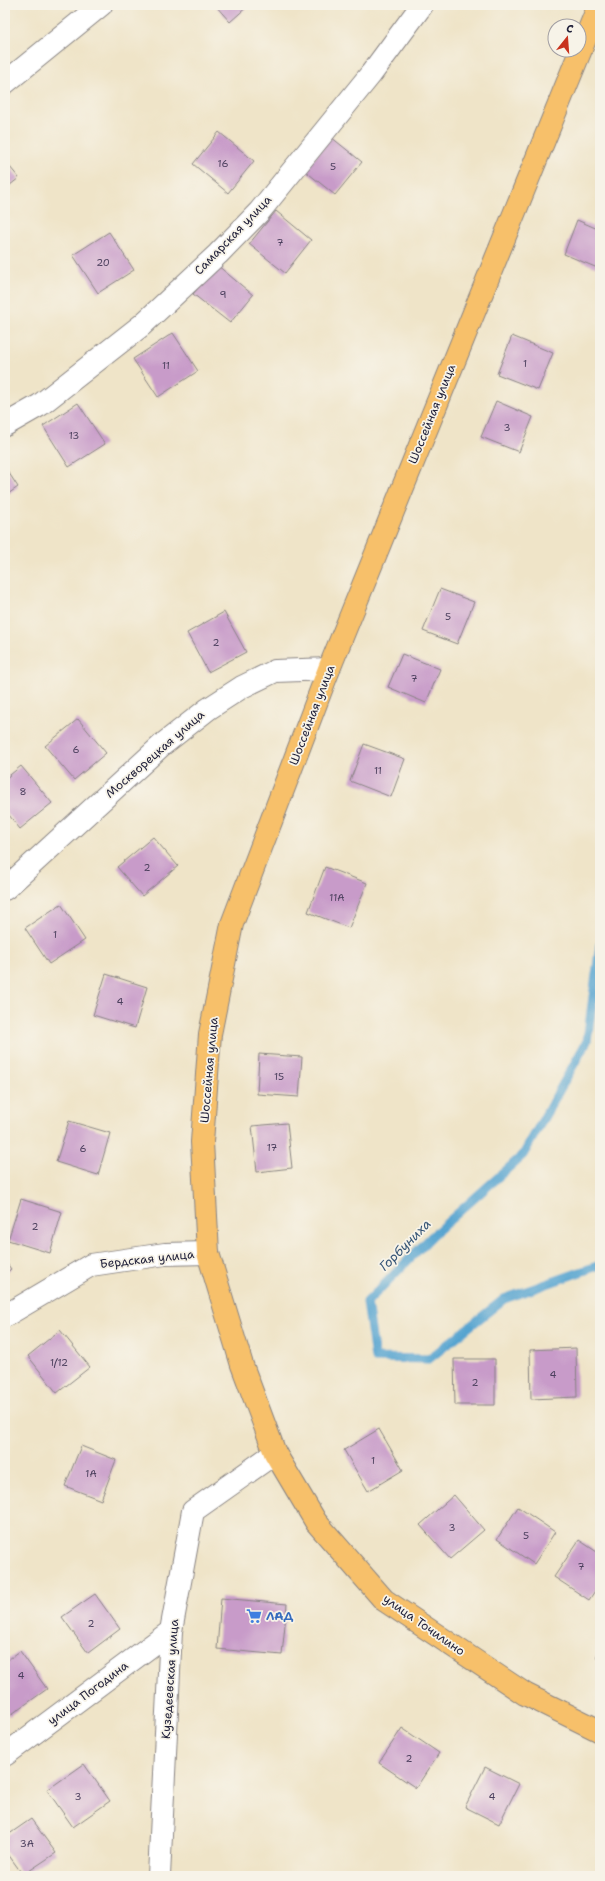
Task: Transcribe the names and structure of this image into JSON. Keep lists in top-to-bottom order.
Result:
{
  "streets": {
    "main road": ["Шоссейная улица", "улица Точилино"],
    "street": [
      "Самарская улица",
      "Москворецкая улица",
      "Бердская улица",
      "Кузедеевская улица",
      "улица Погодина"
    ]
  },
  "crossings": [
    ["Шоссейная улица", "Москворецкая улица"],
    ["Шоссейная улица", "Бердская улица"],
    ["Шоссейная улица", "улица Точилино"],
    ["Шоссейная улица", "Кузедеевская улица"],
    ["улица Точилино", "Кузедеевская улица"],
    ["Кузедеевская улица", "улица Погодина"]
  ],
  "water": ["Горбуниха"],
  "places": {
    "supermarket": ["ЛАД"]
  },
  "house_numbers": [
    "16",
    "5",
    "7",
    "20",
    "9",
    "1",
    "11",
    "3",
    "13",
    "5",
    "2",
    "7",
    "6",
    "11",
    "8",
    "2",
    "11А",
    "1",
    "4",
    "15",
    "17",
    "6",
    "2",
    "1/12",
    "4",
    "2",
    "1",
    "1А",
    "3",
    "5",
    "7",
    "2",
    "4",
    "2",
    "3",
    "4",
    "3А"
  ],
  "north": "top"
}
